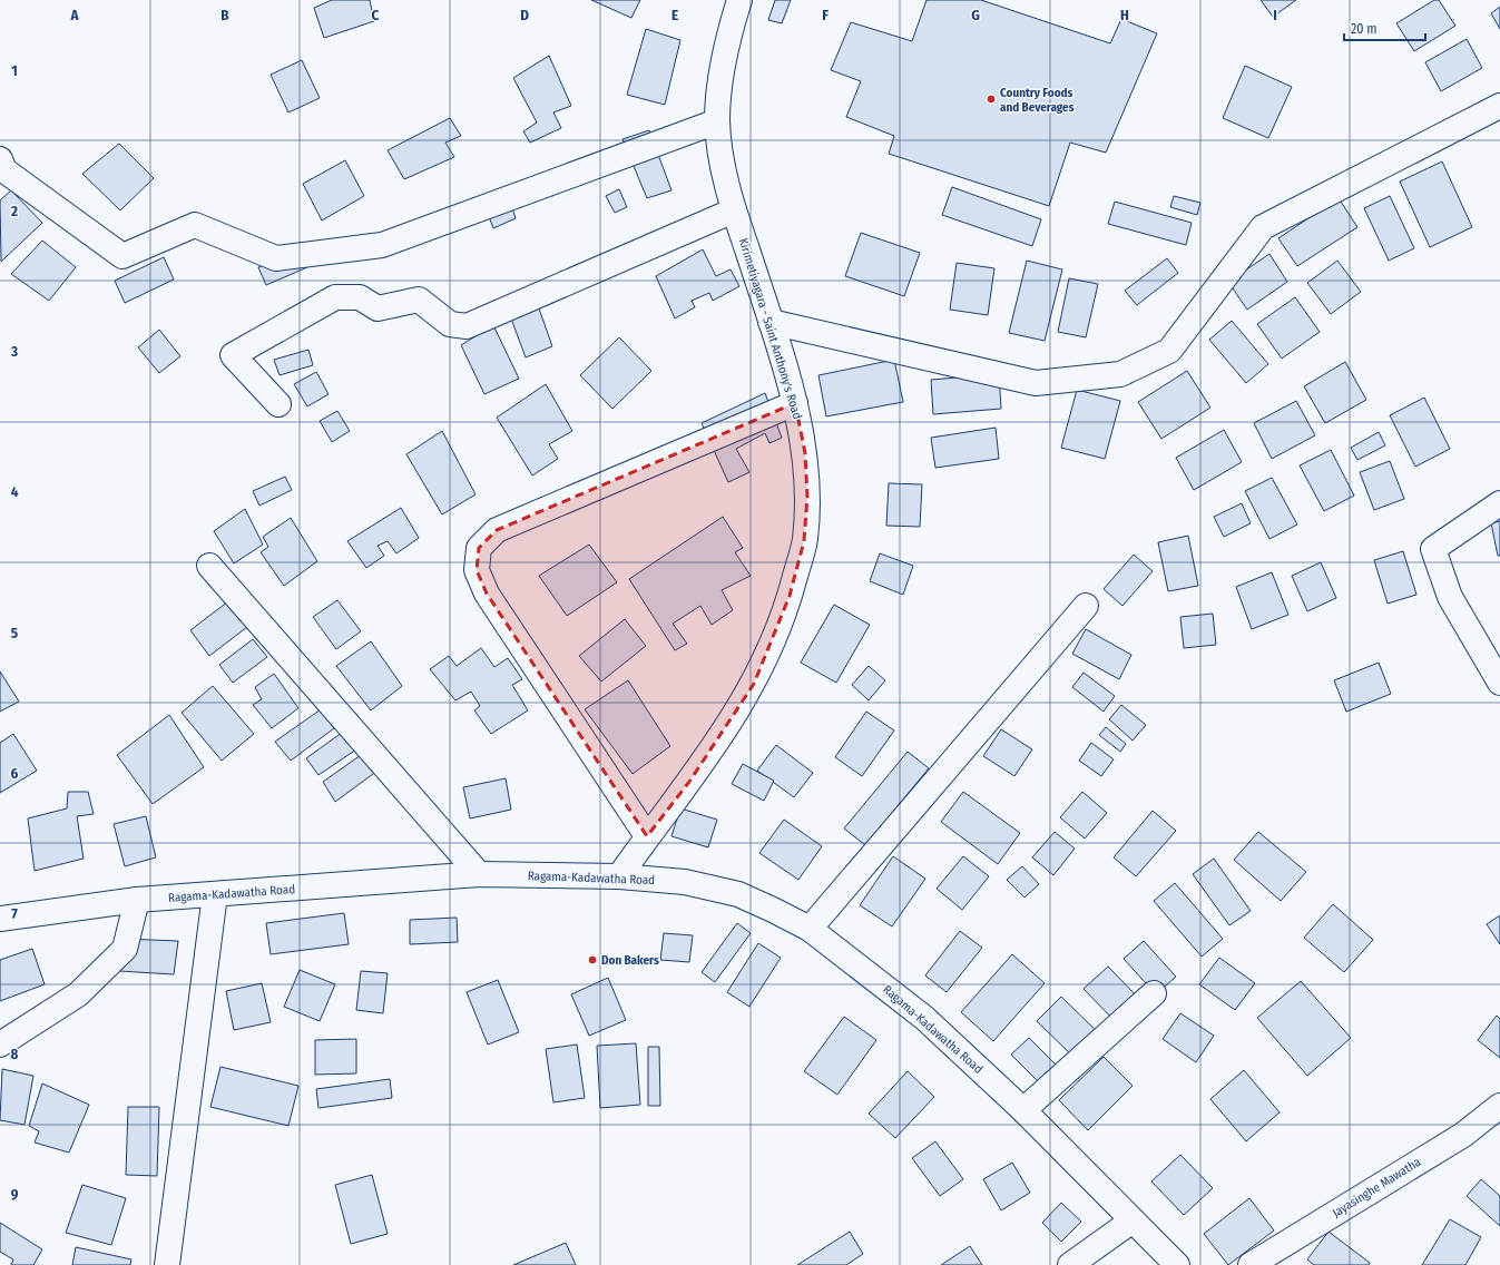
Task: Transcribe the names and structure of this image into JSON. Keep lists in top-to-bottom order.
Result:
{
  "streets": {
    "street": ["Kirimetiyagara - Saint Anthony's Road", "Ragama-Kadawatha Road", "Jayasinghe Mawatha"]
  },
  "crossings": [
    ["Kirimetiyagara - Saint Anthony's Road", "Ragama-Kadawatha Road"]
  ],
  "places": ["Country Foods and Beverages", "Don Bakers"],
  "scale_bar": "20 m",
  "grid": {
    "columns": [
      "A",
      "B",
      "C",
      "D",
      "E",
      "F",
      "G",
      "H",
      "I"
    ],
    "rows": [
      "1",
      "2",
      "3",
      "4",
      "5",
      "6",
      "7",
      "8",
      "9"
    ]
  }
}
